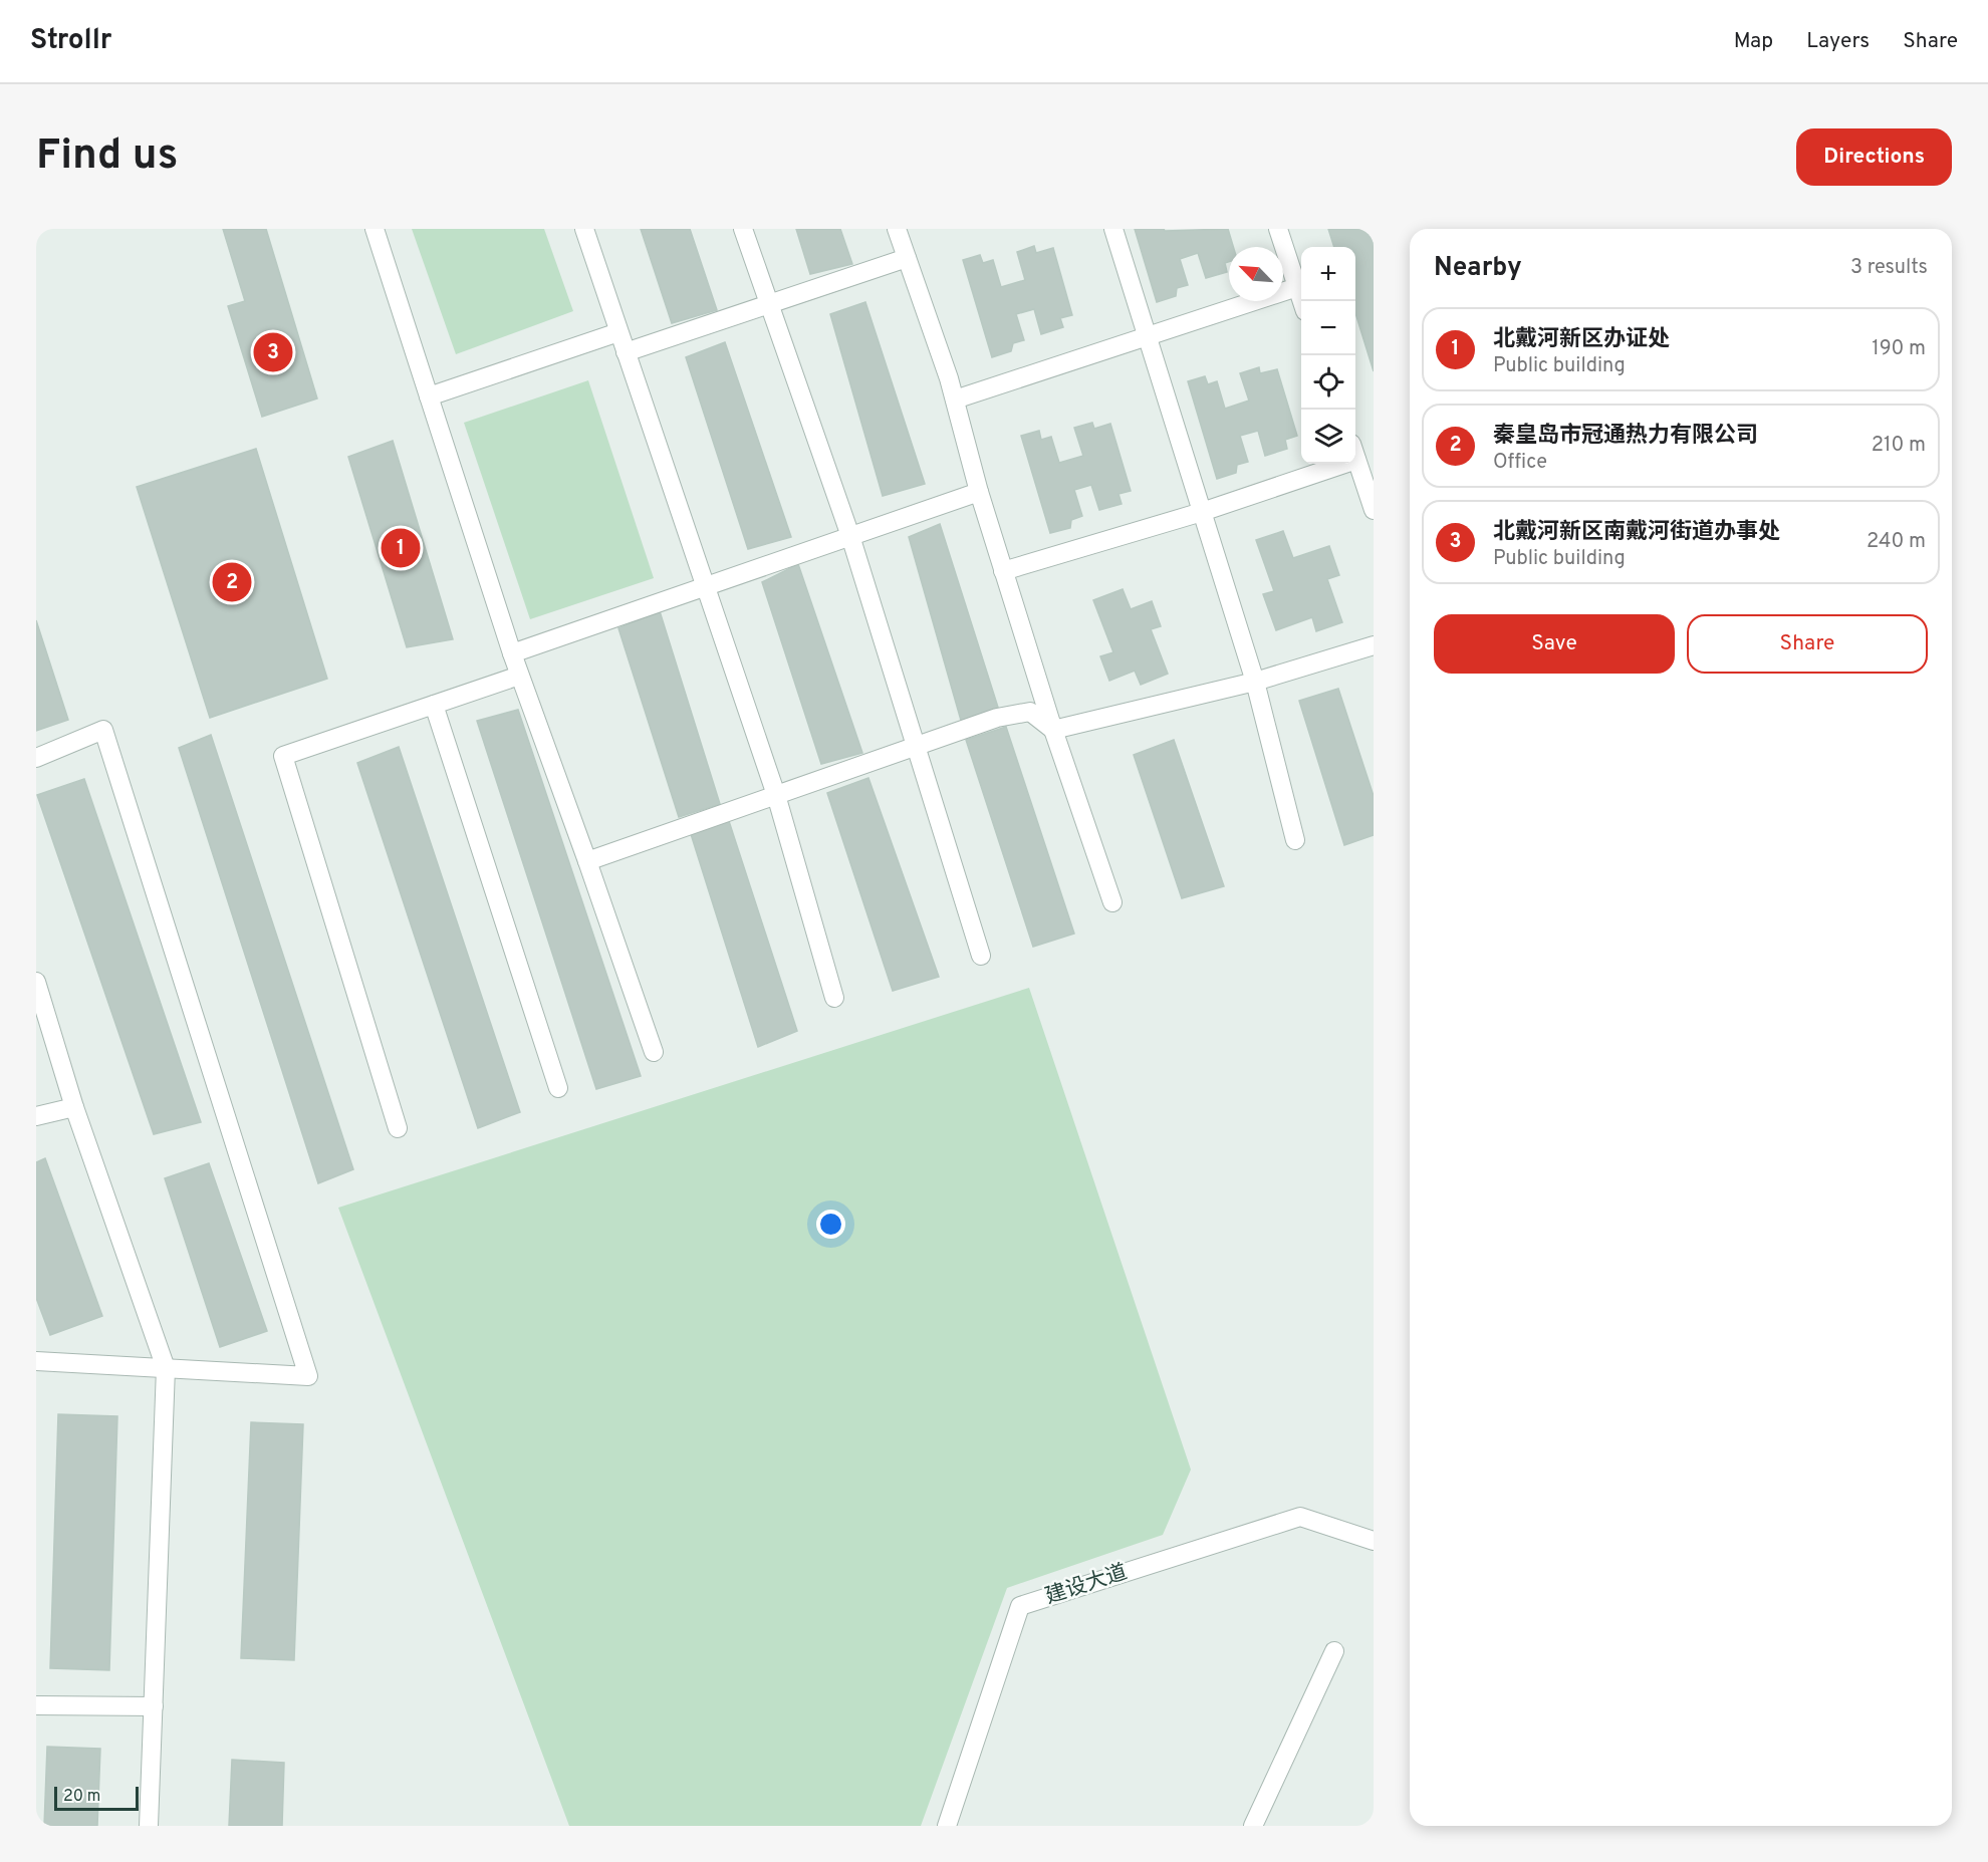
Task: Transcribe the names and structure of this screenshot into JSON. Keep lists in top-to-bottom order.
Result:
{
  "streets": {
    "street": ["建设大道"]
  },
  "scale_bar": "20 m",
  "north": "top left",
  "page": {
    "header": "Strollr",
    "nav": ["Map", "Layers", "Share"],
    "buttons": [
      "Directions",
      ["Save", "Share"]
    ],
    "title": "Find us",
    "heading": ["Nearby", "3 results"],
    "map_buttons": ["+", "−"],
    "list": [
      {
        "mark": "1",
        "name": "北戴河新区办证处",
        "note": "Public building",
        "value": "190 m"
      },
      {
        "mark": "2",
        "name": "秦皇岛市冠通热力有限公司",
        "note": "Office",
        "value": "210 m"
      },
      {
        "mark": "3",
        "name": "北戴河新区南戴河街道办事处",
        "note": "Public building",
        "value": "240 m"
      }
    ],
    "pins": ["3", "1", "2"],
    "scale": "20 m"
  }
}
